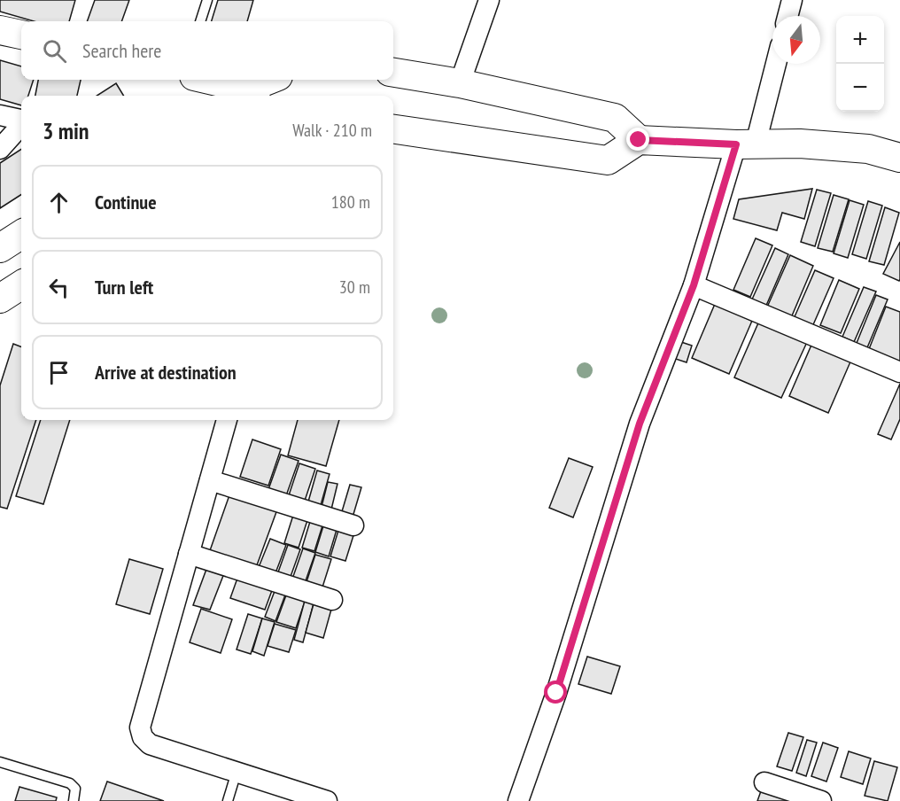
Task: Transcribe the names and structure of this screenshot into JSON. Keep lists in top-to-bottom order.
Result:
{
  "north": "bottom",
  "page": {
    "map_buttons": ["+", "−"],
    "search": "Search here",
    "heading": ["3 min", "Walk · 210 m"],
    "list": [
      ["Continue", "180 m"],
      ["Turn left", "30 m"],
      "Arrive at destination"
    ]
  }
}
